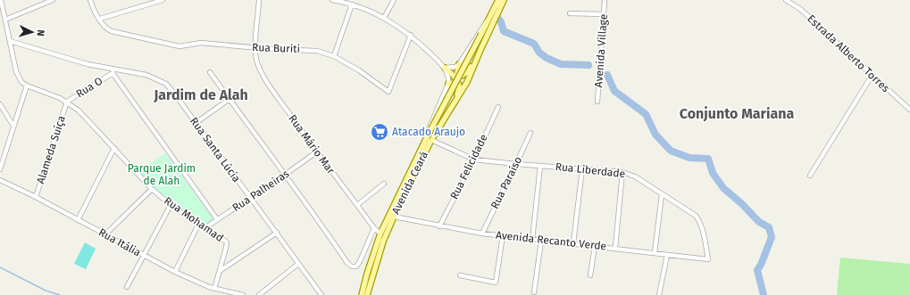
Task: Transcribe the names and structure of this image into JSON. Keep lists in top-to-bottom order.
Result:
{
  "streets": {
    "main road": ["Avenida Ceará"],
    "street": [
      "Rua Buriti",
      "Avenida Village",
      "Estrada Alberto Torres",
      "Rua O",
      "Rua Mário Mar",
      "Alameda Suíça",
      "Rua Santa Lúcia",
      "Rua Felicidade",
      "Rua Liberdade",
      "Rua Paraíso",
      "Rua Palheiras",
      "Rua Mohamad",
      "Avenida Recanto Verde",
      "Rua Itália"
    ]
  },
  "crossings": [
    ["Rua Buriti", "Rua Mário Mar"],
    ["Rua O", "Alameda Suíça"],
    ["Rua O", "Rua Santa Lúcia"],
    ["Rua O", "Rua Mohamad"],
    ["Rua Mário Mar", "Avenida Ceará"],
    ["Rua Mário Mar", "Rua Palheiras"],
    ["Alameda Suíça", "Rua Mohamad"],
    ["Alameda Suíça", "Rua Itália"],
    ["Rua Santa Lúcia", "Rua Palheiras"],
    ["Rua Felicidade", "Rua Liberdade"],
    ["Rua Felicidade", "Avenida Recanto Verde"],
    ["Rua Liberdade", "Avenida Ceará"],
    ["Rua Liberdade", "Rua Paraíso"],
    ["Rua Liberdade", "Avenida Recanto Verde"],
    ["Avenida Ceará", "Avenida Recanto Verde"],
    ["Rua Paraíso", "Avenida Recanto Verde"],
    ["Rua Palheiras", "Rua Mohamad"],
    ["Rua Mohamad", "Rua Itália"]
  ],
  "districts": ["Jardim de Alah", "Conjunto Mariana"],
  "parks": ["Parque Jardim de Alah"],
  "places": {
    "supermarket": ["Atacado Araujo"]
  },
  "north": "right"
}
